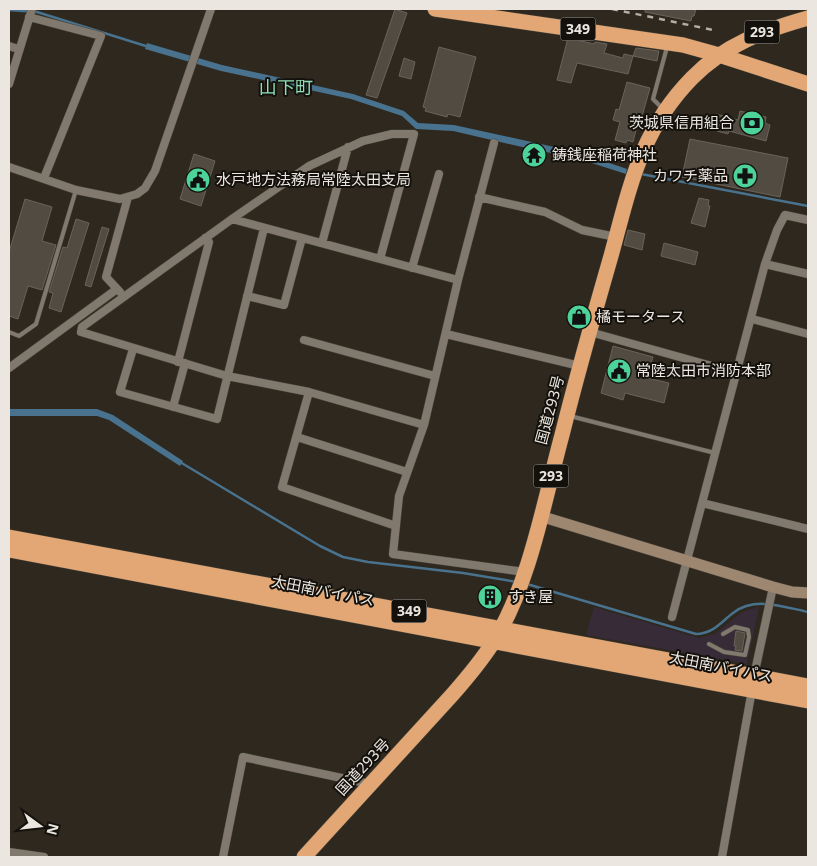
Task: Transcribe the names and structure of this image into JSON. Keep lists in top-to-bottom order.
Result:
{
  "streets": {
    "highway": [
      "349",
      "293",
      "国道293号",
      "太田南バイパス"
    ]
  },
  "crossings": [
    ["349", "国道293号"],
    ["国道293号", "太田南バイパス"]
  ],
  "districts": ["山下町"],
  "places": {
    "bank": ["茨城県信用組合"],
    "temple": ["鋳銭座稲荷神社"],
    "pharmacy": ["カワチ薬品"],
    "public building": ["水戸地方法務局常陸太田支局", "常陸太田市消防本部"],
    "shop": ["橘モータース"],
    "building": ["すき屋"]
  },
  "north": "right"
}
